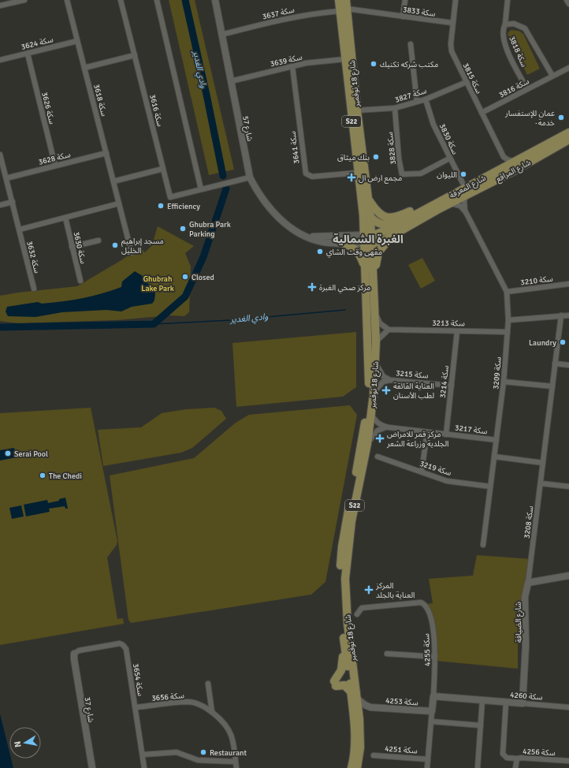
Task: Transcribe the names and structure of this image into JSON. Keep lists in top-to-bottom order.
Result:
{
  "streets": {
    "main road": [
      "شارع 18 نوفمبر",
      "S22",
      "شارع المرافع",
      "شارع المعرفة"
    ],
    "street": [
      "سكة 3833",
      "سكة 3637",
      "سكة 3624",
      "سكة 3818",
      "سكة 3639",
      "سكة 3815",
      "سكة 3816",
      "سكة 3827",
      "سكة 3618",
      "سكة 3626",
      "سكة 3616",
      "شارع 57",
      "سكة 3830",
      "سكة 3641",
      "سكة 3828",
      "سكة 3628",
      "سكة 3630",
      "سكة 3632",
      "سكة 3210",
      "سكة 3213",
      "سكة 3209",
      "سكة 3215",
      "سكة 3214",
      "سكة 3217",
      "سكة 3219",
      "سكة 3208",
      "شارع الضيافة",
      "سكة 4255",
      "سكة 3654",
      "سكة 4260",
      "سكة 3656",
      "سكة 4253",
      "شارع 37",
      "سكة 4251",
      "سكة 4256"
    ]
  },
  "crossings": [
    ["سكة 3833", "سكة 3637"],
    ["سكة 3833", "سكة 3815"],
    ["سكة 3833", "شارع 18 نوفمبر"],
    ["سكة 3637", "شارع 18 نوفمبر"],
    ["سكة 3637", "شارع 57"],
    ["سكة 3624", "سكة 3618"],
    ["سكة 3624", "سكة 3626"],
    ["سكة 3818", "سكة 3816"],
    ["سكة 3639", "شارع 18 نوفمبر"],
    ["سكة 3639", "شارع 57"],
    ["سكة 3639", "سكة 3641"],
    ["سكة 3815", "سكة 3816"],
    ["سكة 3815", "سكة 3827"],
    ["شارع 18 نوفمبر", "سكة 3827"],
    ["شارع 18 نوفمبر", "شارع 57"],
    ["شارع 18 نوفمبر", "سكة 3641"],
    ["شارع 18 نوفمبر", "شارع المرافع"],
    ["شارع 18 نوفمبر", "شارع المعرفة"],
    ["شارع 18 نوفمبر", "سكة 3215"],
    ["شارع 18 نوفمبر", "سكة 3217"],
    ["شارع 18 نوفمبر", "سكة 4253"],
    ["سكة 3827", "سكة 3830"],
    ["سكة 3827", "سكة 3828"],
    ["سكة 3618", "سكة 3628"],
    ["سكة 3626", "سكة 3628"],
    ["سكة 3616", "شارع 57"],
    ["شارع 57", "شارع المرافع"],
    ["سكة 3830", "سكة 3828"],
    ["شارع المرافع", "سكة 3209"],
    ["سكة 3210", "سكة 3209"],
    ["سكة 3213", "سكة 3209"],
    ["سكة 3213", "سكة 3214"],
    ["سكة 3209", "سكة 3217"],
    ["سكة 3209", "سكة 3219"],
    ["سكة 3215", "سكة 3214"],
    ["سكة 3214", "سكة 3217"],
    ["سكة 3208", "شارع الضيافة"],
    ["شارع الضيافة", "سكة 4260"],
    ["سكة 4255", "سكة 4260"],
    ["سكة 4255", "سكة 4253"],
    ["سكة 4255", "سكة 4251"],
    ["سكة 3654", "سكة 3656"],
    ["سكة 3654", "شارع 37"]
  ],
  "districts": ["الغبرة الشمالية"],
  "water": ["وادي الغدير"],
  "parks": ["Ghubrah Lake Park"],
  "places": {
    "other": [
      "مكتب شركه تكنيك",
      "عمان للإستفسار -خدمة",
      "بنك ميثاق",
      "الليوان",
      "Efficiency",
      "Ghubra Park Parking",
      "مسجد إبراهيم الخليل",
      "مقهى وقت الشاي",
      "Closed",
      "Laundry",
      "Serai Pool",
      "The Chedi",
      "Restaurant"
    ],
    "health": [
      "مجمع ارض ال",
      "مركز صحي الغبرة",
      "العناية الفائقة لطب الأسنان",
      "مركز قمر للامراض الجلدية وزراعة الشعر",
      "المركز العناية بالجلد"
    ]
  },
  "north": "left"
}
